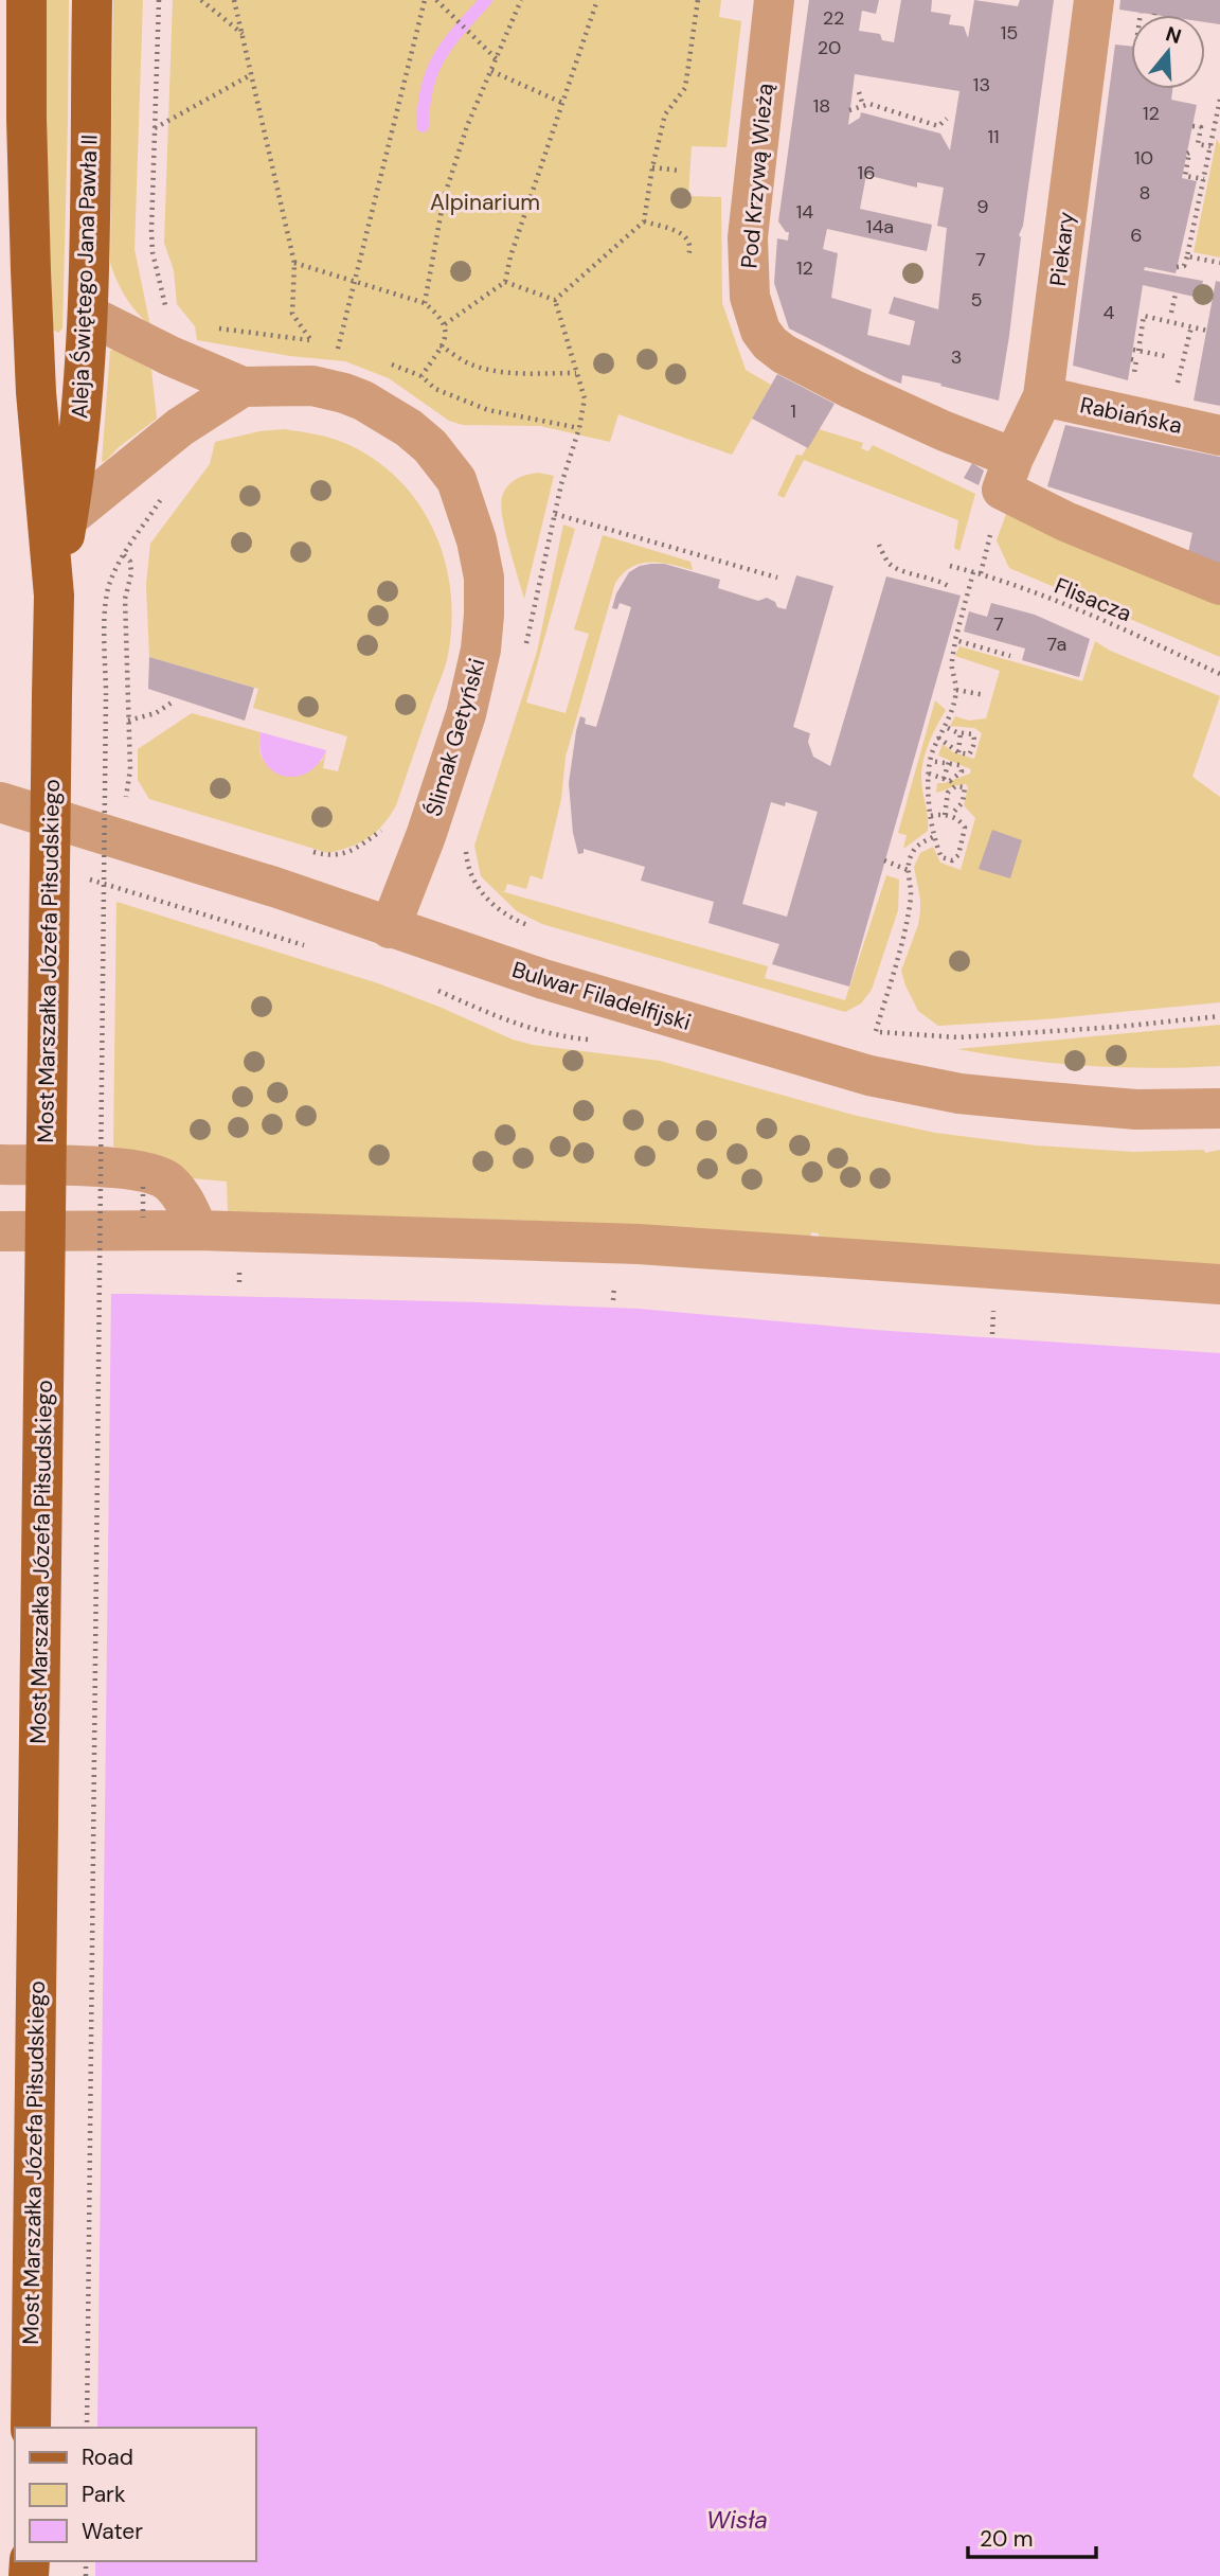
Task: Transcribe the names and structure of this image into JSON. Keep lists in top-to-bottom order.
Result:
{
  "streets": {
    "main road": ["Aleja Świętego Jana Pawła II", "Most Marszałka Józefa Piłsudskiego"],
    "street": [
      "Pod Krzywą Wieżą",
      "Piekary",
      "Rabiańska",
      "Ślimak Getyński",
      "Bulwar Filadelfijski"
    ],
    "path": ["Flisacza"]
  },
  "crossings": [
    ["Pod Krzywą Wieżą", "Piekary"],
    ["Piekary", "Rabiańska"],
    ["Aleja Świętego Jana Pawła II", "Ślimak Getyński"],
    ["Aleja Świętego Jana Pawła II", "Most Marszałka Józefa Piłsudskiego"],
    ["Ślimak Getyński", "Bulwar Filadelfijski"]
  ],
  "water": ["Wisła"],
  "parks": ["Alpinarium"],
  "house_numbers": [
    "22",
    "15",
    "20",
    "13",
    "18",
    "12",
    "11",
    "10",
    "16",
    "8",
    "9",
    "14",
    "14a",
    "6",
    "7",
    "12",
    "5",
    "4",
    "3",
    "1",
    "7",
    "7a"
  ],
  "legend": ["Road", "Park", "Water"],
  "scale_bar": "20 m",
  "north": "top"
}
